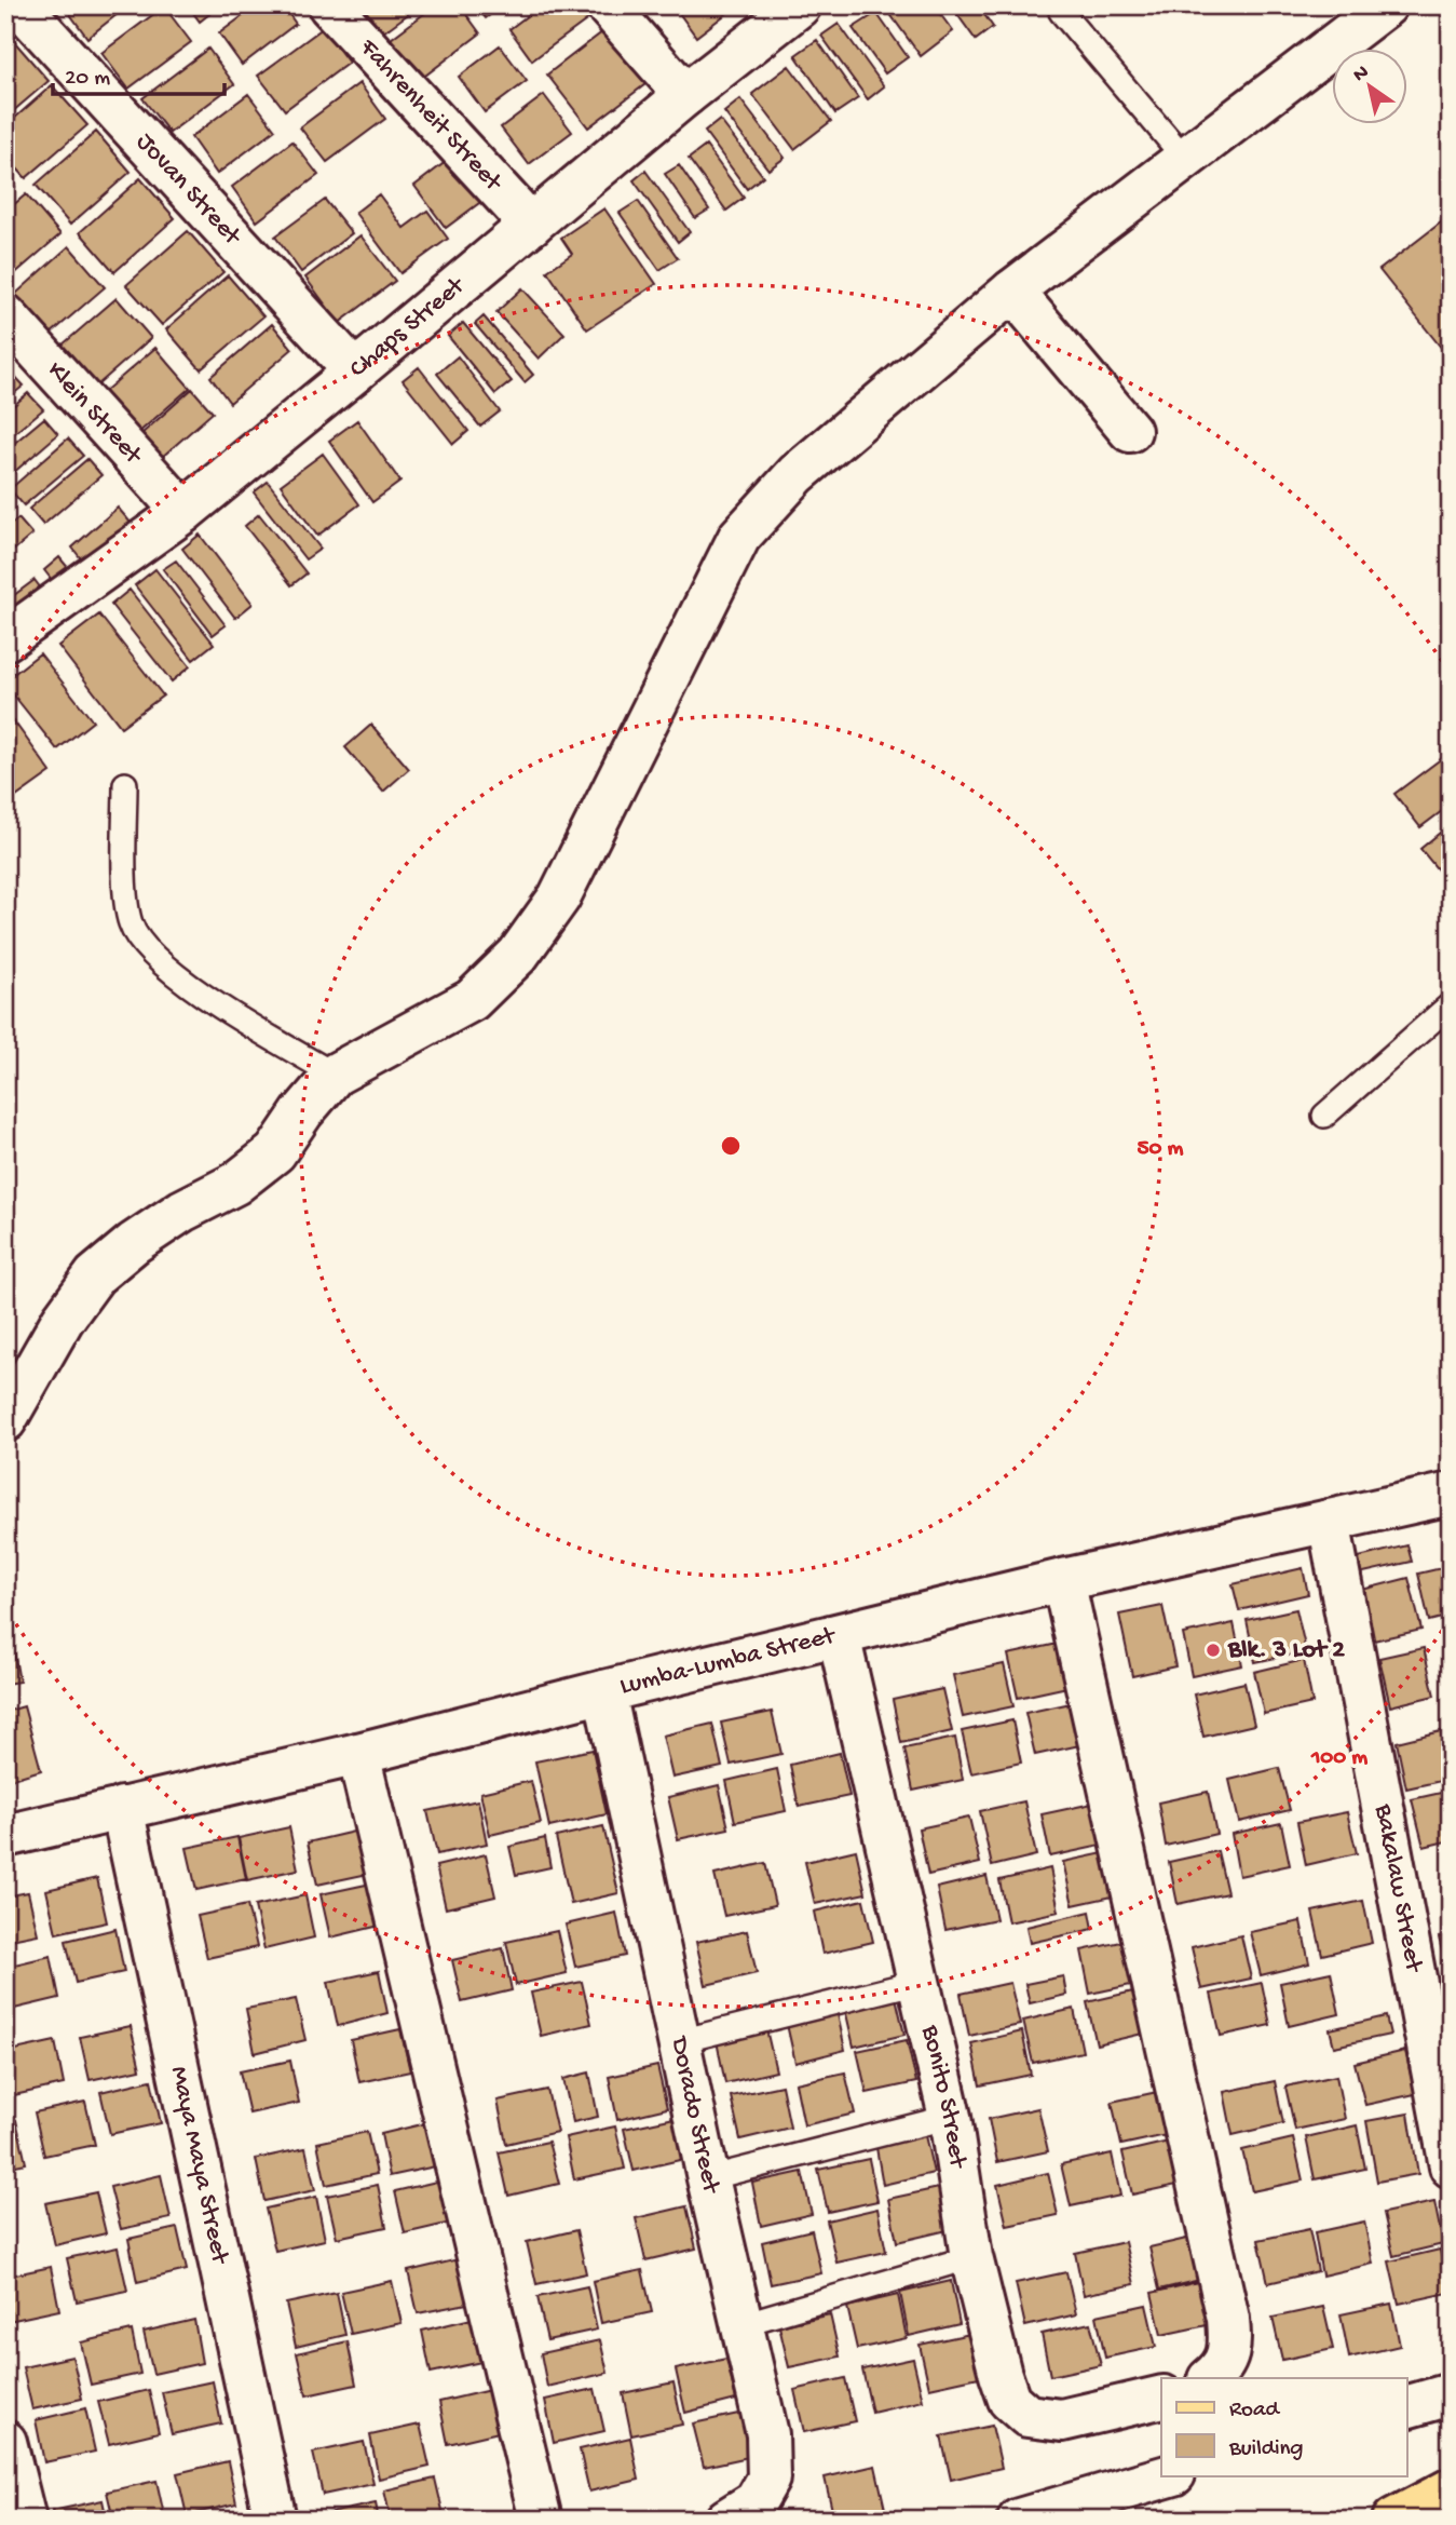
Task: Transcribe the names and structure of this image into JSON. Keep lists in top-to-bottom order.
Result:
{
  "streets": {
    "street": [
      "Fahrenheit Street",
      "Jovan Street",
      "Chaps Street",
      "Klein Street",
      "Lumba-Lumba Street",
      "Bakalaw Street",
      "Bonito Street",
      "Dorado Street",
      "Maya Maya Street"
    ]
  },
  "crossings": [
    ["Fahrenheit Street", "Chaps Street"],
    ["Jovan Street", "Chaps Street"],
    ["Chaps Street", "Klein Street"],
    ["Lumba-Lumba Street", "Bakalaw Street"],
    ["Lumba-Lumba Street", "Bonito Street"],
    ["Lumba-Lumba Street", "Dorado Street"],
    ["Lumba-Lumba Street", "Maya Maya Street"]
  ],
  "places": ["Blk. 3 Lot 2"],
  "legend": ["Road", "Building"],
  "scale_bar": "20 m",
  "north": "top left",
  "rings": ["50 m", "100 m"]
}
